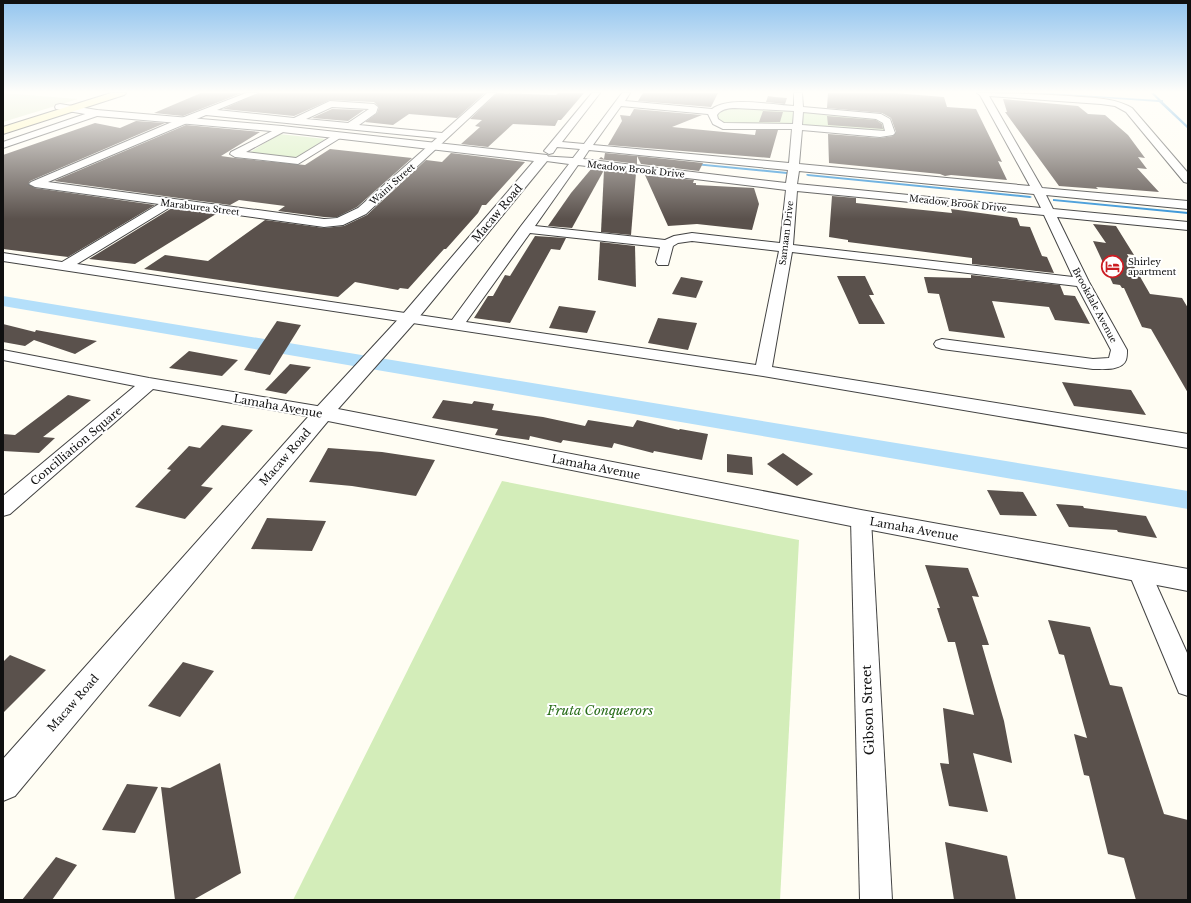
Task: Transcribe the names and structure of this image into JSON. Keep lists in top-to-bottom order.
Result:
{
  "streets": {
    "street": [
      "Meadow Brook Drive",
      "Waini Street",
      "Maraburea Street",
      "Macaw Road",
      "Samaan Drive",
      "Brookdale Avenue",
      "Lamaha Avenue",
      "Concilliation Square",
      "Gibson Street"
    ]
  },
  "crossings": [
    ["Meadow Brook Drive", "Waini Street"],
    ["Meadow Brook Drive", "Macaw Road"],
    ["Meadow Brook Drive", "Samaan Drive"],
    ["Meadow Brook Drive", "Brookdale Avenue"],
    ["Waini Street", "Maraburea Street"],
    ["Macaw Road", "Lamaha Avenue"],
    ["Lamaha Avenue", "Concilliation Square"],
    ["Lamaha Avenue", "Gibson Street"]
  ],
  "parks": ["Fruta Conquerors"],
  "places": {
    "hotel": ["Shirley apartment"]
  }
}
